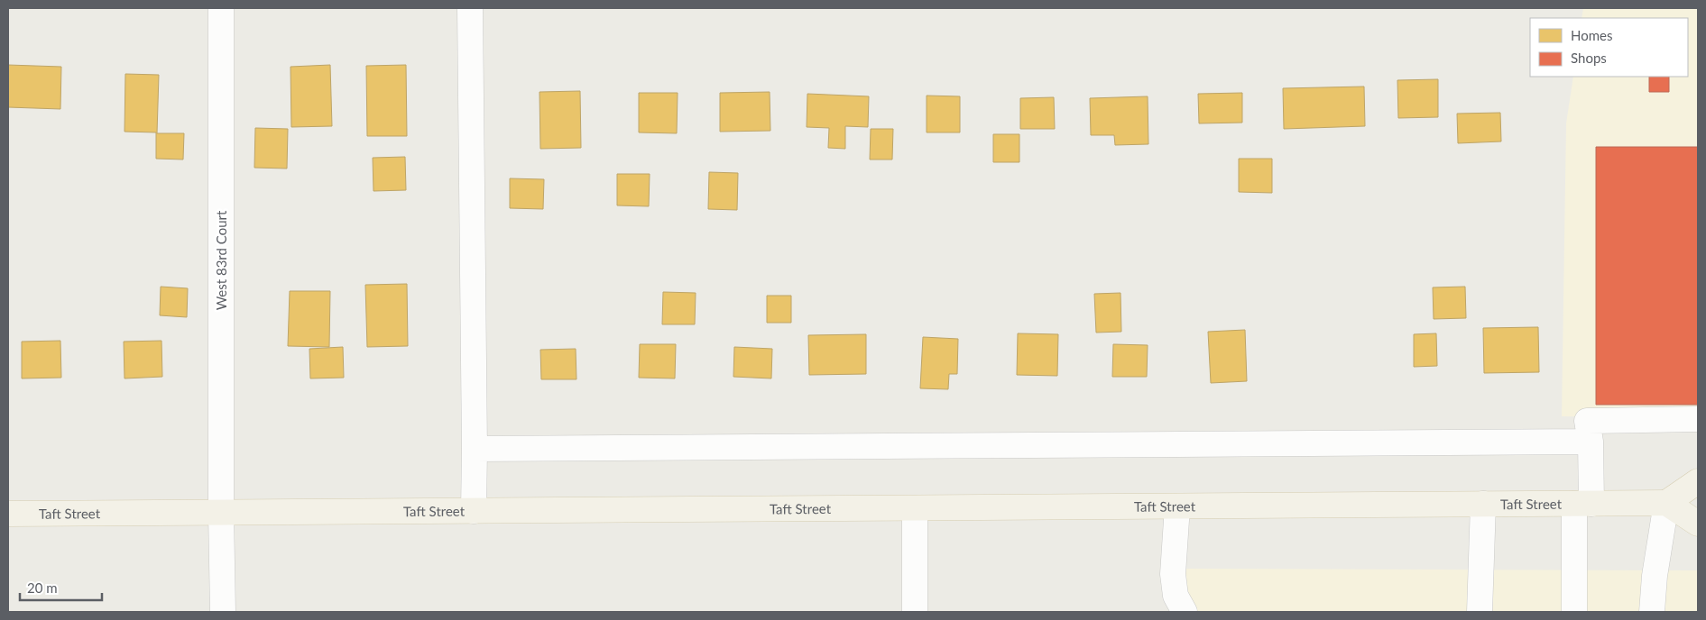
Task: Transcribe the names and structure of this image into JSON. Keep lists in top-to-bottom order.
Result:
{
  "streets": {
    "main road": ["Taft Street"],
    "street": ["West 83rd Court"]
  },
  "crossings": [
    ["West 83rd Court", "Taft Street"]
  ],
  "legend": ["Homes", "Shops"],
  "scale_bar": "20 m"
}
